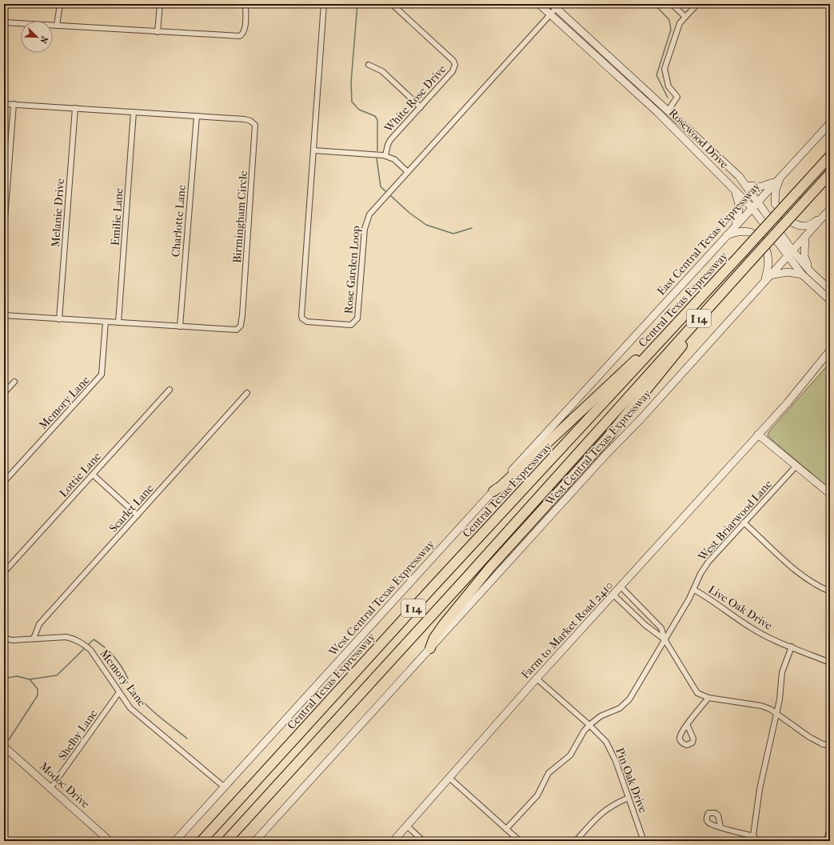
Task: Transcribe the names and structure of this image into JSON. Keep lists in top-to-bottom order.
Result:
{
  "streets": {
    "highway": ["Central Texas Expressway", "I 14"],
    "main road": [
      "Rosewood Drive",
      "East Central Texas Expressway",
      "West Central Texas Expressway",
      "Farm-to-Market Road 2410",
      "Modoc Drive"
    ],
    "street": [
      "White Rose Drive",
      "Melanie Drive",
      "Emilie Lane",
      "Birmingham Circle",
      "Charlotte Lane",
      "Rose Garden Loop",
      "Memory Lane",
      "Lottie Lane",
      "Scarlet Lane",
      "West Briarwood Lane",
      "Live Oak Drive",
      "Shelby Lane",
      "Pin Oak Drive"
    ]
  },
  "crossings": [
    ["Rosewood Drive", "East Central Texas Expressway"],
    ["Rosewood Drive", "Rose Garden Loop"],
    ["Melanie Drive", "Birmingham Circle"],
    ["Emilie Lane", "Birmingham Circle"],
    ["Birmingham Circle", "Charlotte Lane"],
    ["Birmingham Circle", "Memory Lane"],
    ["East Central Texas Expressway", "West Central Texas Expressway"],
    ["Memory Lane", "West Central Texas Expressway"],
    ["Memory Lane", "Scarlet Lane"],
    ["Memory Lane", "Shelby Lane"],
    ["West Briarwood Lane", "Live Oak Drive"],
    ["West Briarwood Lane", "Pin Oak Drive"],
    ["Farm-to-Market Road 2410", "Pin Oak Drive"],
    ["Shelby Lane", "Modoc Drive"]
  ],
  "north": "bottom right"
}
